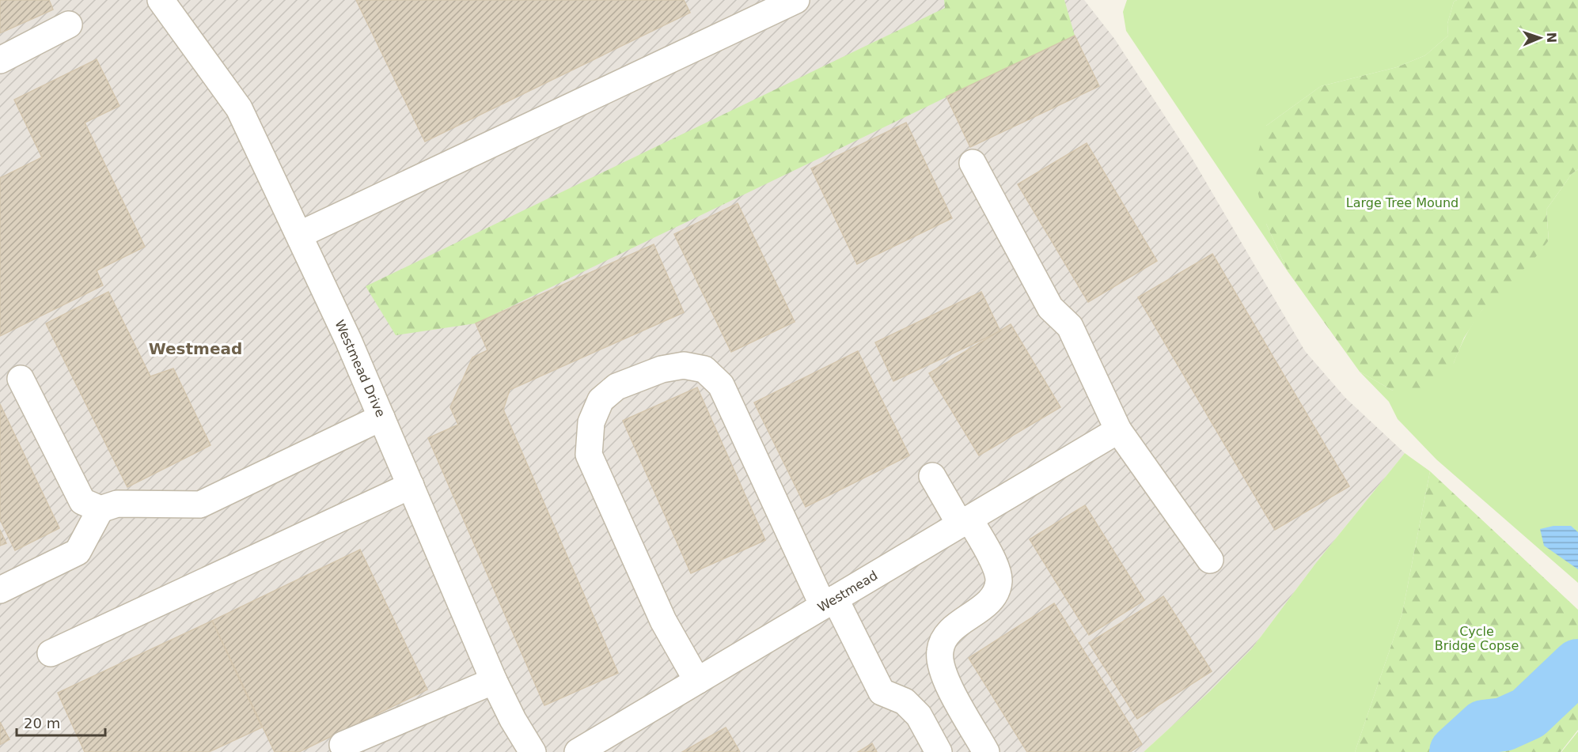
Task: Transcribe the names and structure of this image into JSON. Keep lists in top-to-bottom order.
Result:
{
  "streets": {
    "street": ["Westmead Drive", "Westmead"]
  },
  "districts": ["Westmead"],
  "parks": ["Large Tree Mound", "Cycle Bridge Copse"],
  "scale_bar": "20 m",
  "north": "right"
}
